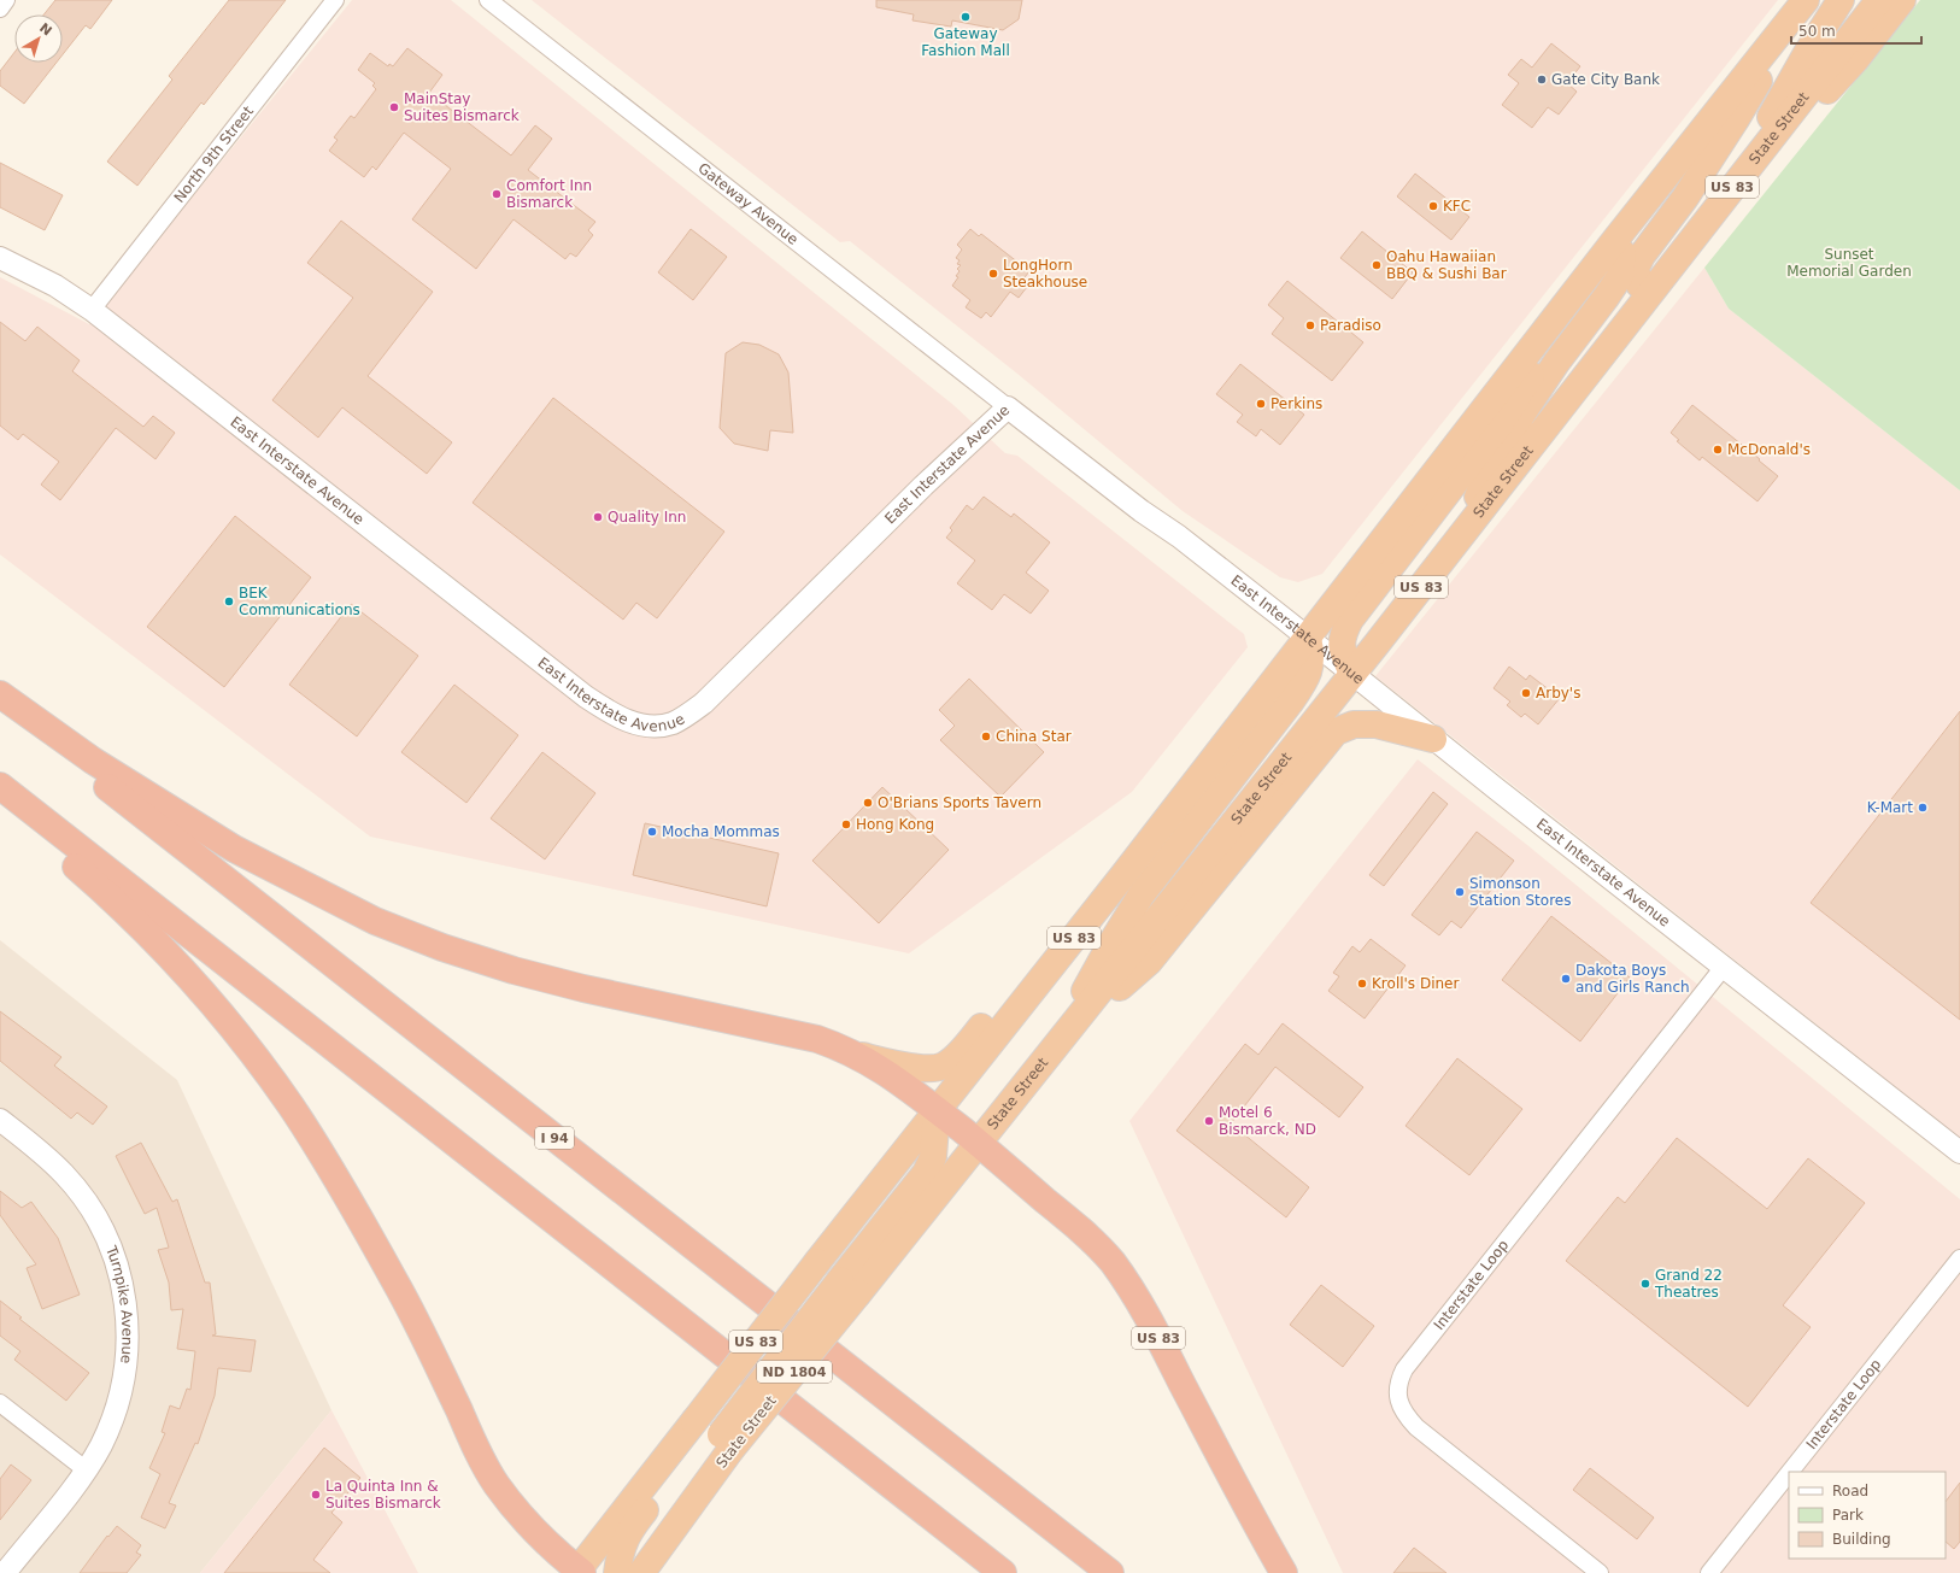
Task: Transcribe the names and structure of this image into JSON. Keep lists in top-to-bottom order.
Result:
{
  "streets": {
    "highway": [
      "State Street",
      "US 83",
      "I 94",
      "ND 1804"
    ],
    "street": [
      "North 9th Street",
      "Gateway Avenue",
      "East Interstate Avenue",
      "Interstate Loop",
      "Turnpike Avenue"
    ]
  },
  "crossings": [
    ["State Street", "US 83"],
    ["State Street", "East Interstate Avenue"],
    ["North 9th Street", "East Interstate Avenue"],
    ["Gateway Avenue", "East Interstate Avenue"],
    ["East Interstate Avenue", "Interstate Loop"]
  ],
  "parks": ["Sunset Memorial Garden"],
  "places": [
    "Gateway Fashion Mall",
    "Gate City Bank",
    "MainStay Suites Bismarck",
    "Comfort Inn Bismarck",
    "KFC",
    "Oahu Hawaiian BBQ & Sushi Bar",
    "LongHorn Steakhouse",
    "Paradiso",
    "Perkins",
    "McDonald's",
    "Quality Inn",
    "BEK Communications",
    "Arby's",
    "China Star",
    "O'Brians Sports Tavern",
    "K-Mart",
    "Hong Kong",
    "Mocha Mommas",
    "Simonson Station Stores",
    "Dakota Boys and Girls Ranch",
    "Kroll's Diner",
    "Motel 6 Bismarck, ND",
    "Grand 22 Theatres",
    "La Quinta Inn & Suites Bismarck"
  ],
  "legend": ["Road", "Park", "Building"],
  "scale_bar": "50 m",
  "north": "top right"
}
